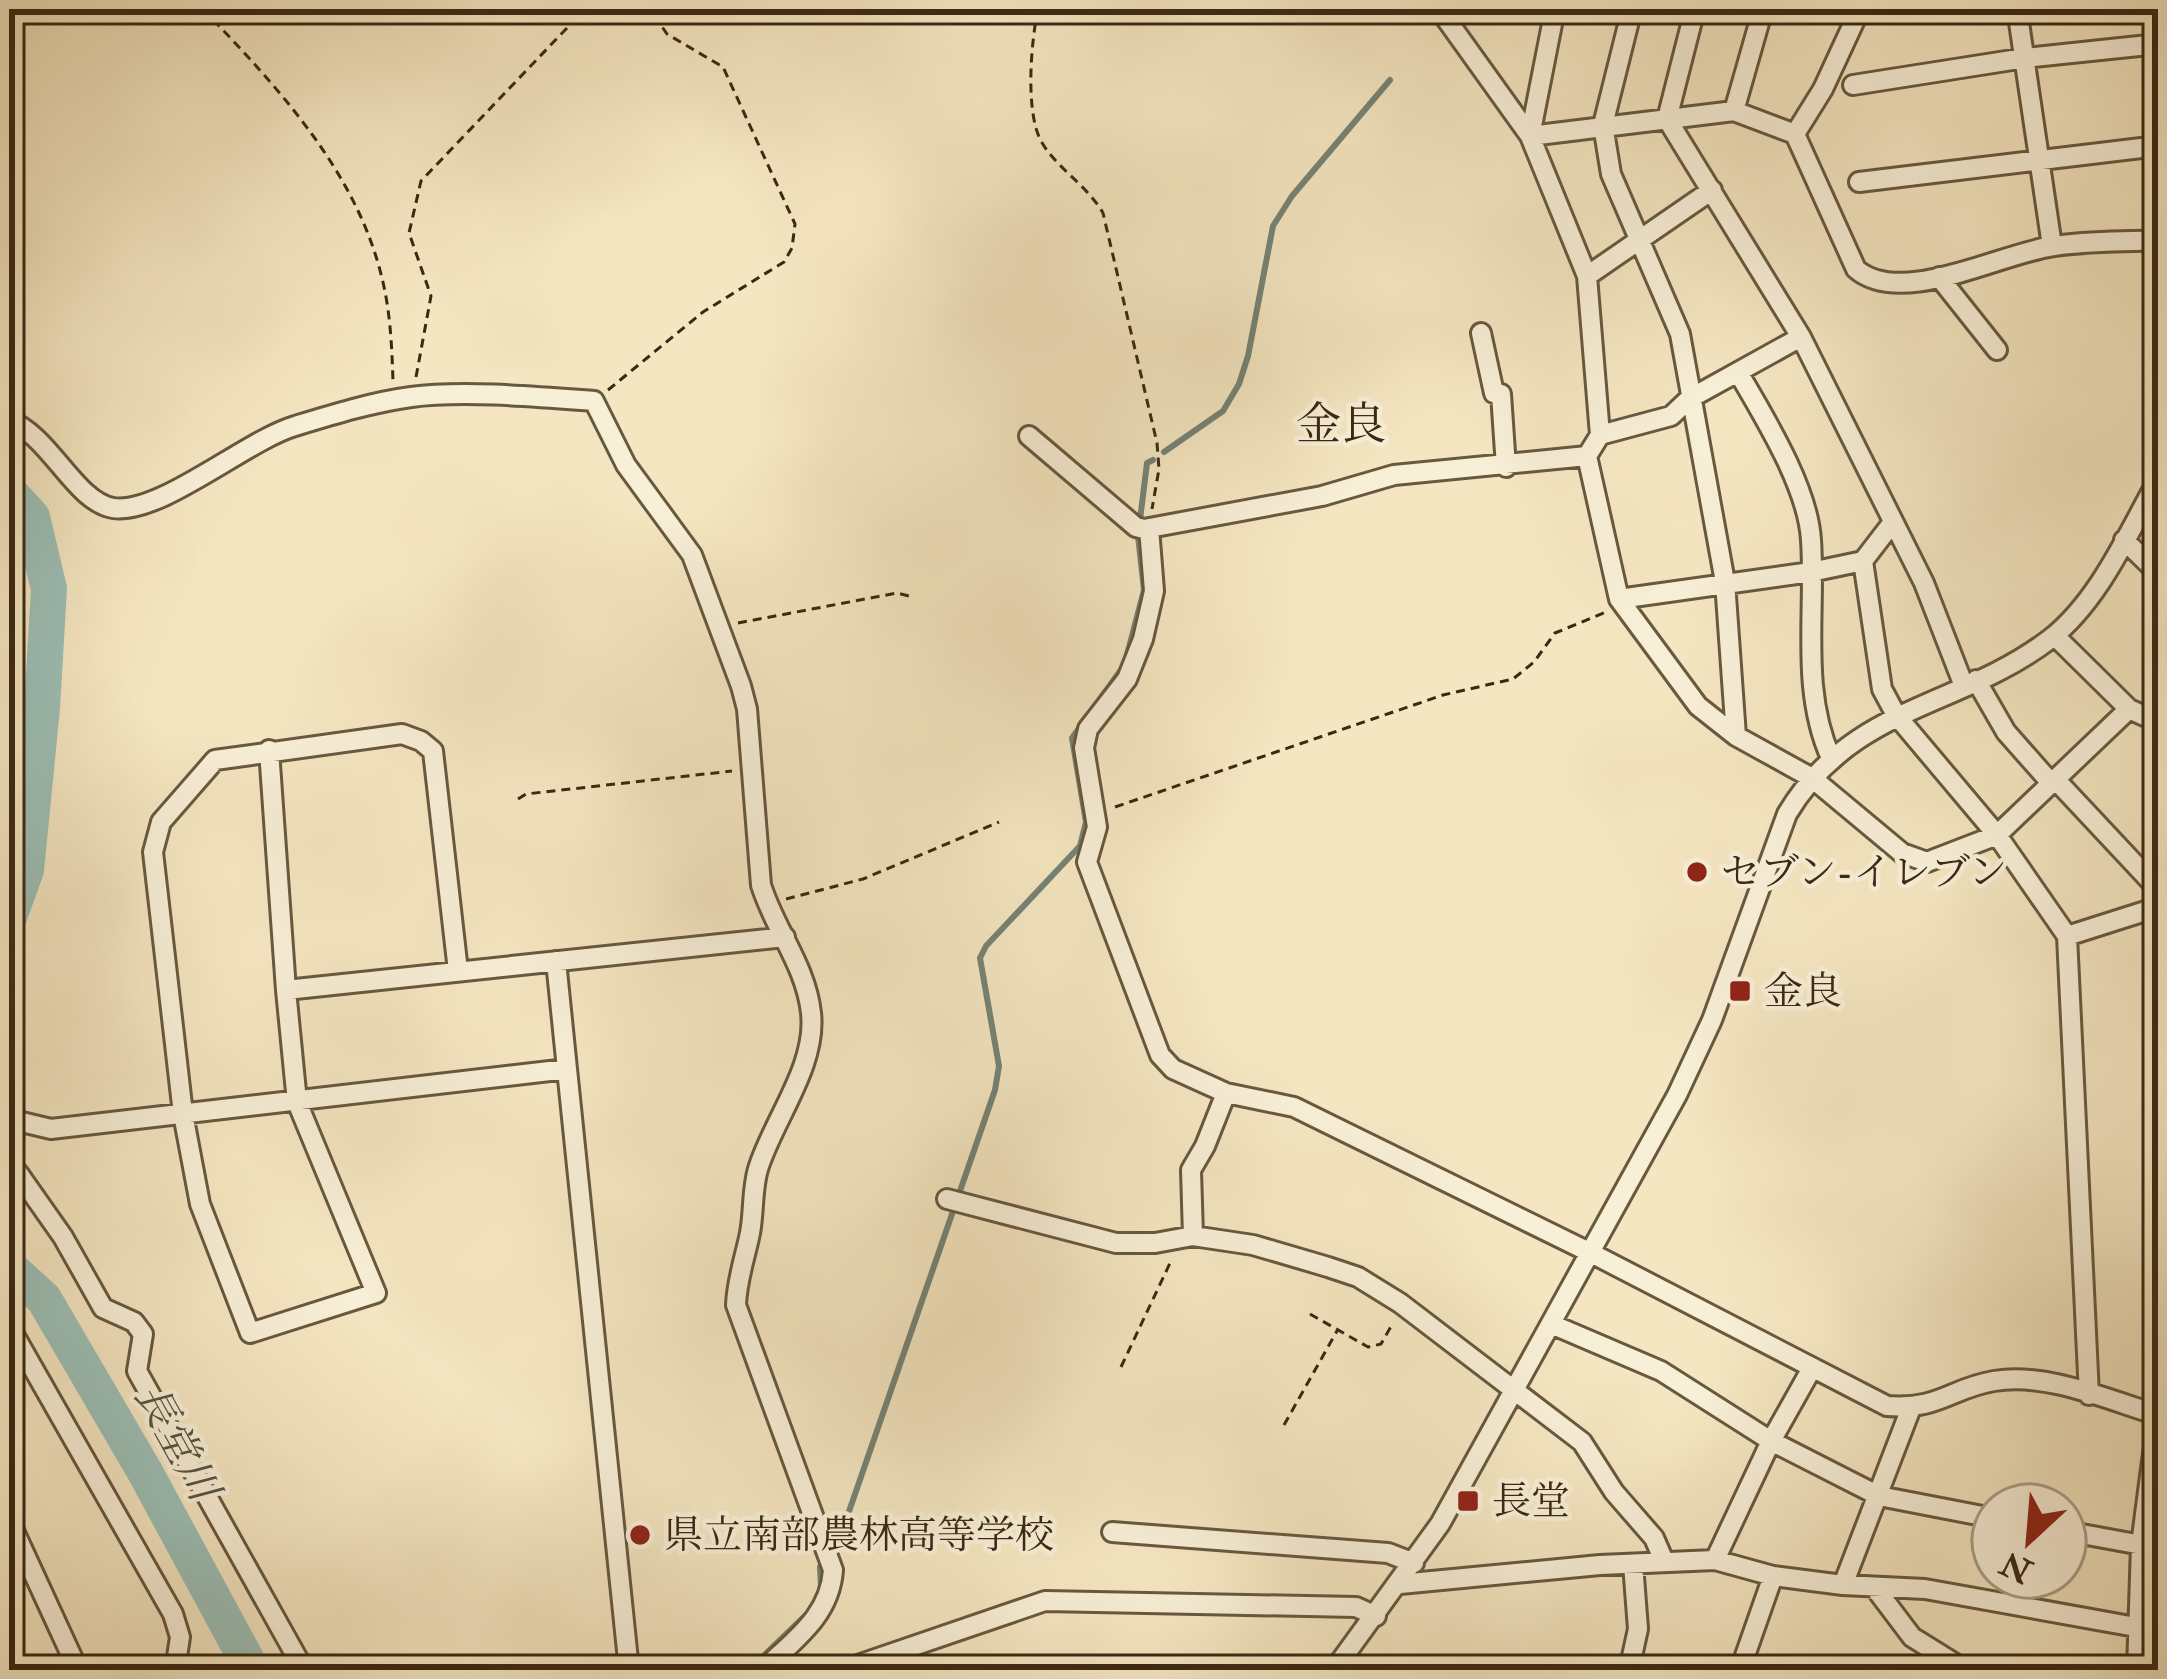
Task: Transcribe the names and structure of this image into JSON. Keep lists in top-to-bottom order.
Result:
{
  "districts": ["金良"],
  "water": ["長堂川"],
  "places": {
    "other": ["セブン-イレブン", "県立南部農林高等学校"],
    "transit": ["金良", "長堂"]
  },
  "north": "bottom left"
}
